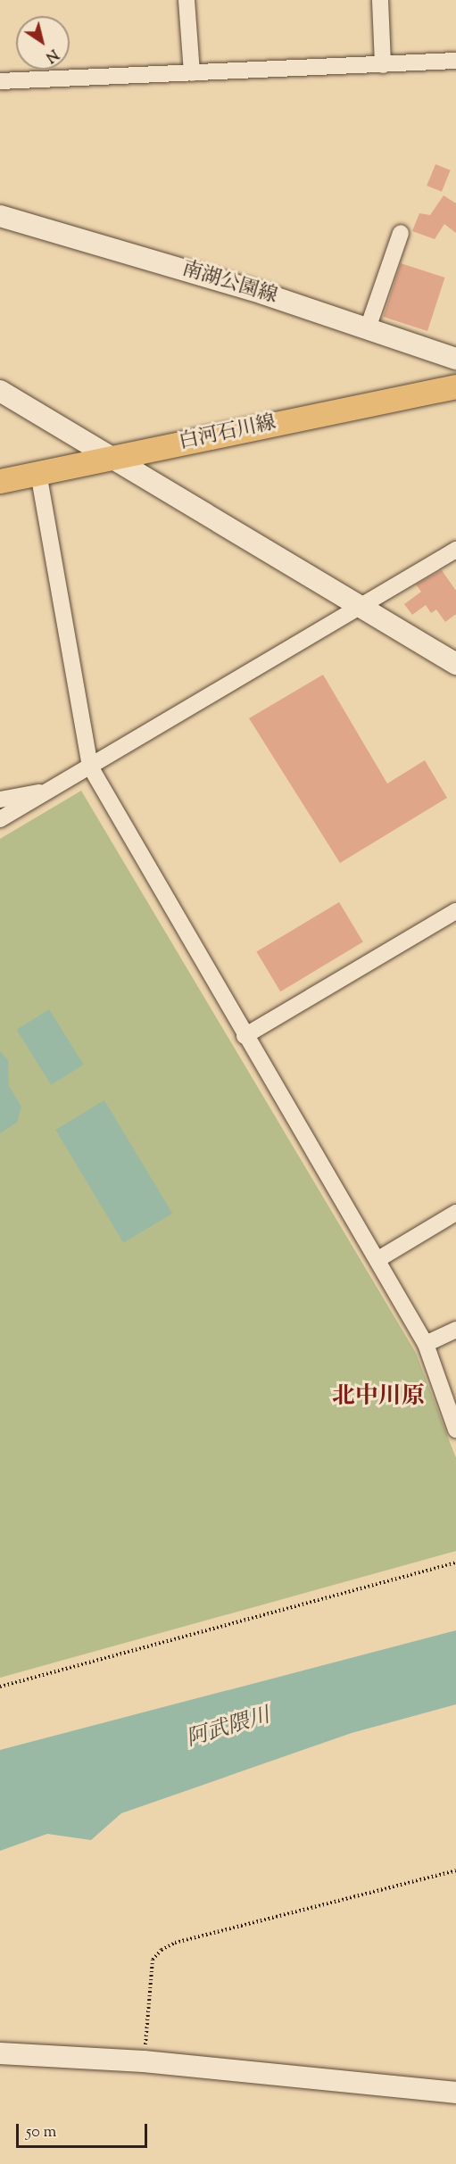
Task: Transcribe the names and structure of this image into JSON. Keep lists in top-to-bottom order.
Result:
{
  "streets": {
    "main road": ["白河石川線"],
    "street": ["南湖公園線"]
  },
  "districts": ["北中川原"],
  "water": ["阿武隈川"],
  "scale_bar": "50 m",
  "north": "bottom right"
}
